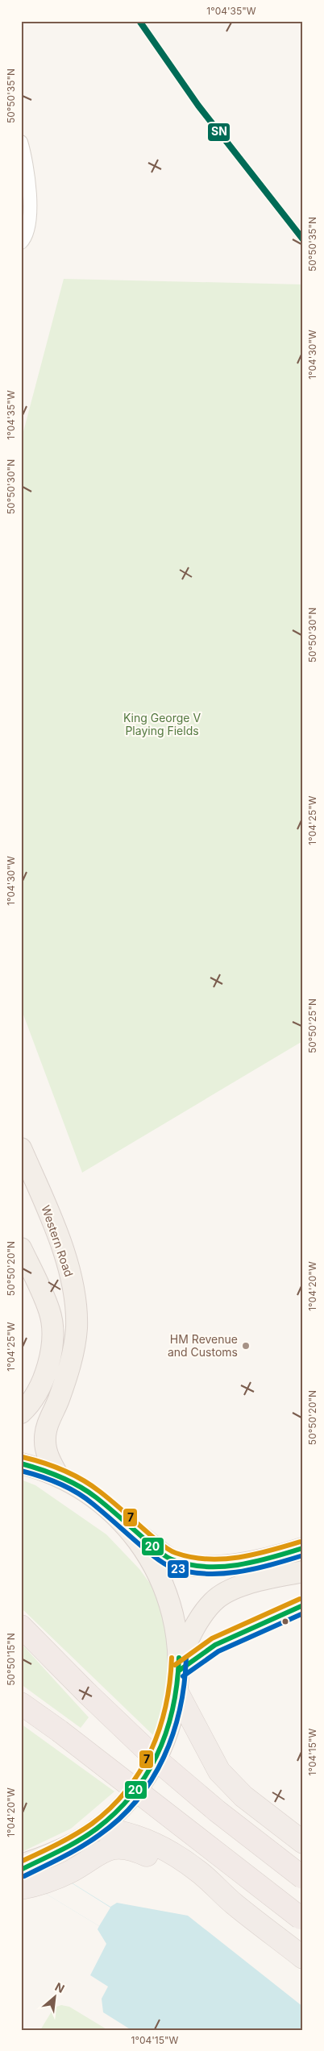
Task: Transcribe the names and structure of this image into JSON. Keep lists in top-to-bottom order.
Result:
{
  "streets": {
    "main road": ["Western Road"]
  },
  "parks": ["King George V Playing Fields"],
  "places": ["HM Revenue and Customs"],
  "lines": [
    "transit line SN",
    "transit line 7",
    "transit line 20",
    "transit line 23"
  ],
  "north": "top right",
  "coordinates": [
    "1°04'35\"W",
    "50°50'35\"N",
    "1°04'30\"W",
    "50°50'30\"N",
    "1°04'25\"W",
    "50°50'25\"N",
    "50°50'20\"N",
    "1°04'20\"W",
    "50°50'15\"N",
    "1°04'15\"W"
  ]
}
